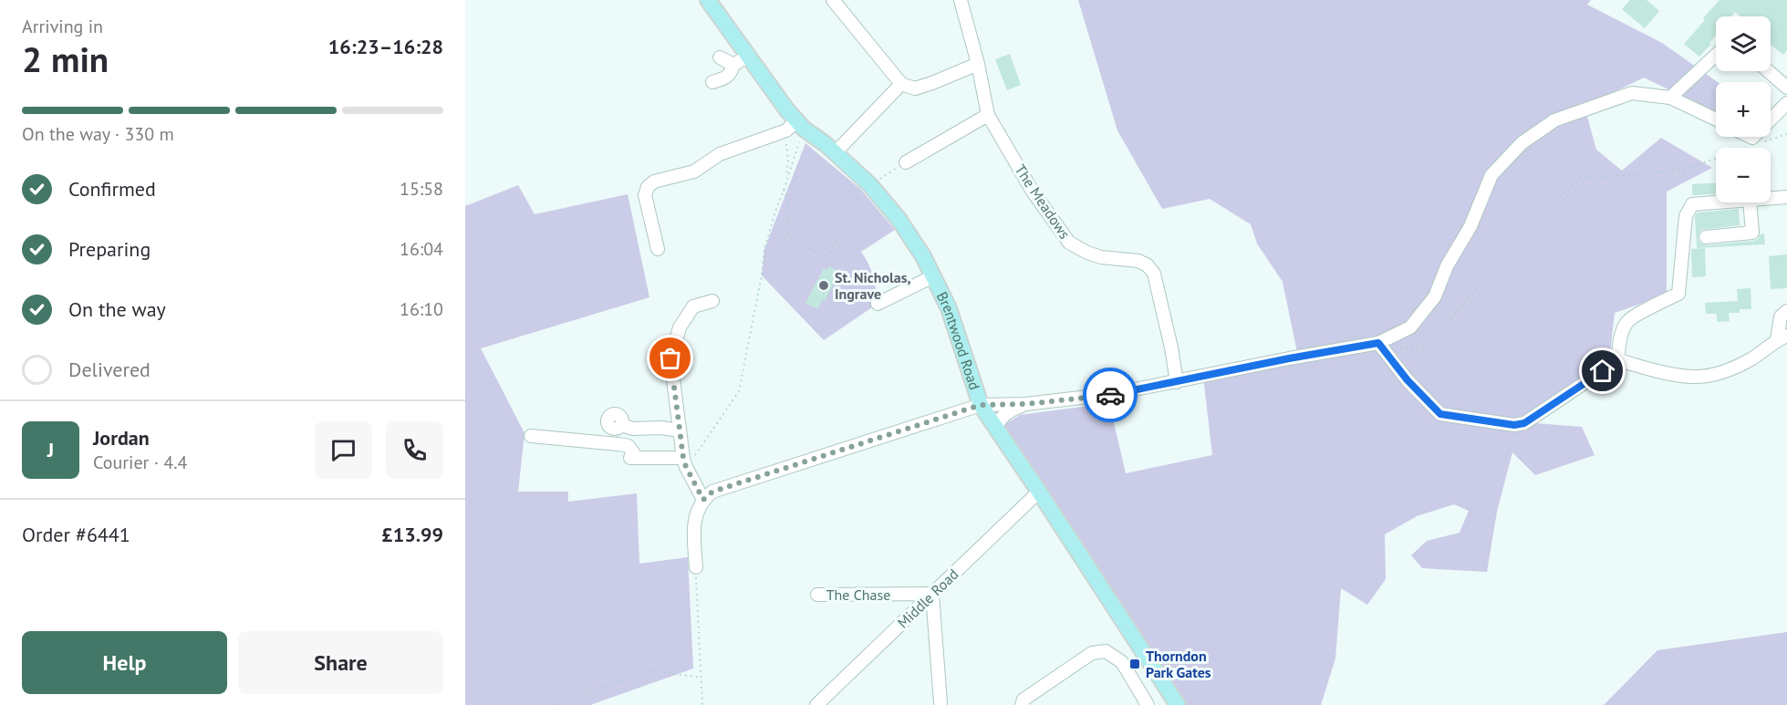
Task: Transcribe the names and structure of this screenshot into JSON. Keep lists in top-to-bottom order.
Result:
{
  "streets": {
    "main road": ["Brentwood Road"],
    "street": ["The Meadows", "The Chase", "Middle Road"]
  },
  "crossings": [
    ["Brentwood Road", "Middle Road"],
    ["The Chase", "Middle Road"]
  ],
  "places": {
    "other": ["St. Nicholas, Ingrave"],
    "transit": ["Thorndon Park Gates"]
  },
  "page": {
    "heading": ["2 min", "Arriving in", "16:23–16:28"],
    "panel": [
      "Jordan",
      "Courier · 4.4",
      "Order #6441",
      "£13.99"
    ],
    "map_buttons": ["+", "−"],
    "bar": "On the way · 330 m",
    "list": [
      ["Confirmed", "15:58"],
      ["Preparing", "16:04"],
      ["On the way", "16:10"],
      "Delivered"
    ],
    "round": "J",
    "buttons": ["Help", "Share"]
  }
}
